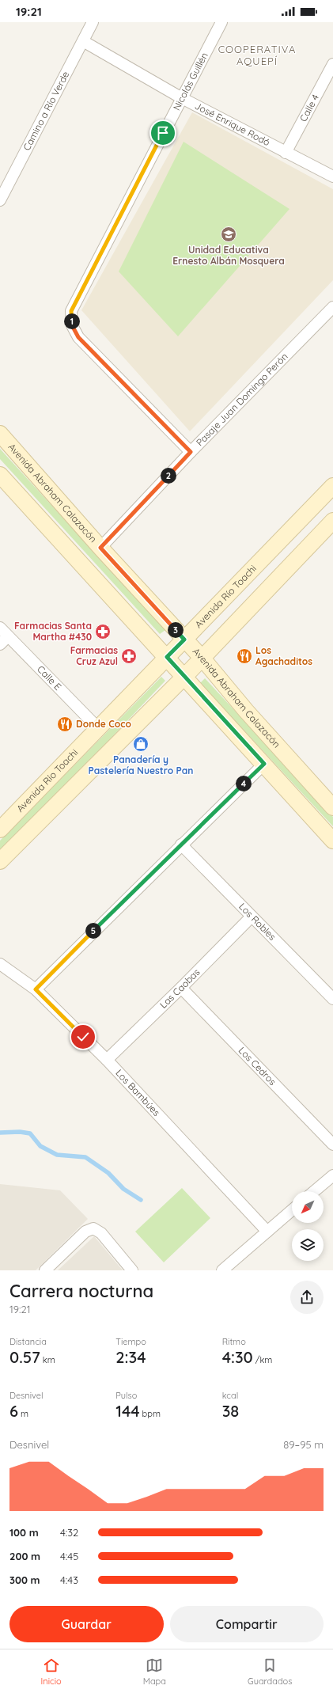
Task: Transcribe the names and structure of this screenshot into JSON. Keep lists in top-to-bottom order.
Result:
{
  "streets": {
    "main road": ["Avenida Abraham Calazacón", "Avenida Río Toachi"],
    "street": [
      "Nicolás Guillén",
      "Calle 4",
      "Camino a Río Verde",
      "José Enrique Rodó",
      "Pasaje Juan Domingo Perón",
      "Calle E",
      "Los Robles",
      "Las Caobas",
      "Los Cedros",
      "Los Bambúes"
    ]
  },
  "crossings": [
    ["Nicolás Guillén", "José Enrique Rodó"],
    ["Nicolás Guillén", "Pasaje Juan Domingo Perón"],
    ["Calle 4", "José Enrique Rodó"],
    ["Camino a Río Verde", "José Enrique Rodó"],
    ["Pasaje Juan Domingo Perón", "Avenida Abraham Calazacón"],
    ["Avenida Abraham Calazacón", "Avenida Río Toachi"],
    ["Avenida Río Toachi", "Calle E"],
    ["Los Robles", "Las Caobas"],
    ["Las Caobas", "Los Cedros"],
    ["Las Caobas", "Los Bambúes"]
  ],
  "districts": ["COOPERATIVA AQUEPÍ"],
  "places": {
    "school or university": ["Unidad Educativa Ernesto Albán Mosquera"],
    "pharmacy": ["Farmacias Santa Martha #430", "Farmacias Cruz Azul"],
    "restaurant": ["Los Agachaditos", "Donde Coco"],
    "shop": ["Panadería y Pastelería Nuestro Pan"]
  },
  "north": "bottom left",
  "page": {
    "status": "19:21",
    "pins": [
      "1",
      "2",
      "3",
      "4",
      "5"
    ],
    "heading": ["Carrera nocturna", "19:21"],
    "stats": [
      ["Distancia", "0.57 km"],
      ["Tiempo", "2:34"],
      ["Ritmo", "4:30 /km"],
      ["Desnivel", "6 m"],
      ["Pulso", "144 bpm"],
      ["kcal", "38"]
    ],
    "chart": ["Desnivel", "89–95 m"],
    "list": [
      {
        "name": "100 m",
        "note": "4:32"
      },
      {
        "name": "200 m",
        "note": "4:45"
      },
      {
        "name": "300 m",
        "note": "4:43"
      }
    ],
    "buttons": ["Guardar", "Compartir"],
    "tabs": ["Inicio", "Mapa", "Guardados"]
  }
}
